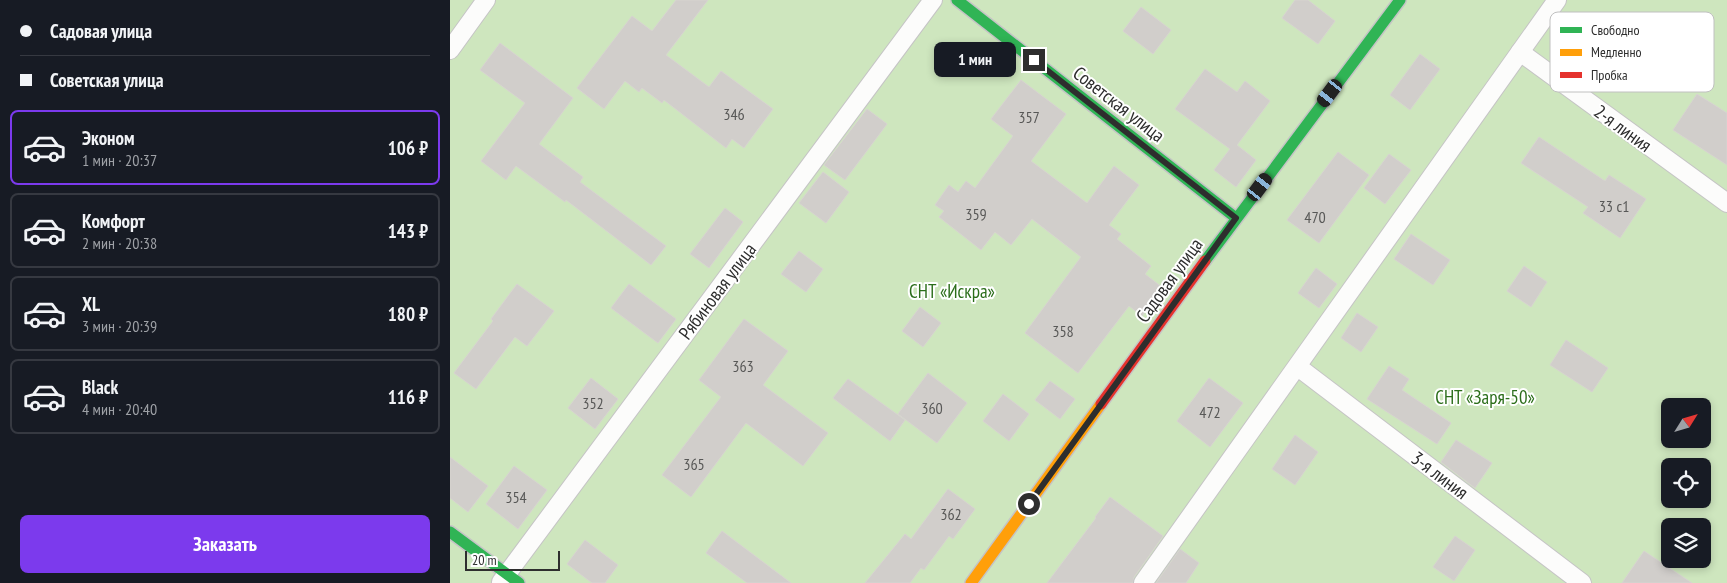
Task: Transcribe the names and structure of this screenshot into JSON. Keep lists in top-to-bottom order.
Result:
{
  "streets": {
    "street": ["Советская улица", "Садовая улица"],
    "lane": ["2-я линия", "Рябиновая улица", "3-я линия"]
  },
  "crossings": [
    ["Советская улица", "Садовая улица"]
  ],
  "parks": ["СНТ «Искра»", "СНТ «Заря-50»"],
  "house_numbers": [
    "346",
    "357",
    "33 с1",
    "359",
    "470",
    "358",
    "363",
    "352",
    "360",
    "472",
    "365",
    "354",
    "362"
  ],
  "legend": ["Свободно", "Медленно", "Пробка"],
  "scale_bar": "20 m",
  "north": "top right",
  "page": {
    "banner": ["Садовая улица", "Советская улица"],
    "bubble": "1 мин",
    "list": [
      {
        "name": "Эконом",
        "note": "1 мин · 20:37",
        "value": "106 ₽"
      },
      {
        "name": "Комфорт",
        "note": "2 мин · 20:38",
        "value": "143 ₽"
      },
      {
        "name": "XL",
        "note": "3 мин · 20:39",
        "value": "180 ₽"
      },
      {
        "name": "Black",
        "note": "4 мин · 20:40",
        "value": "116 ₽"
      }
    ],
    "buttons": "Заказать",
    "scale": "20 m"
  }
}
